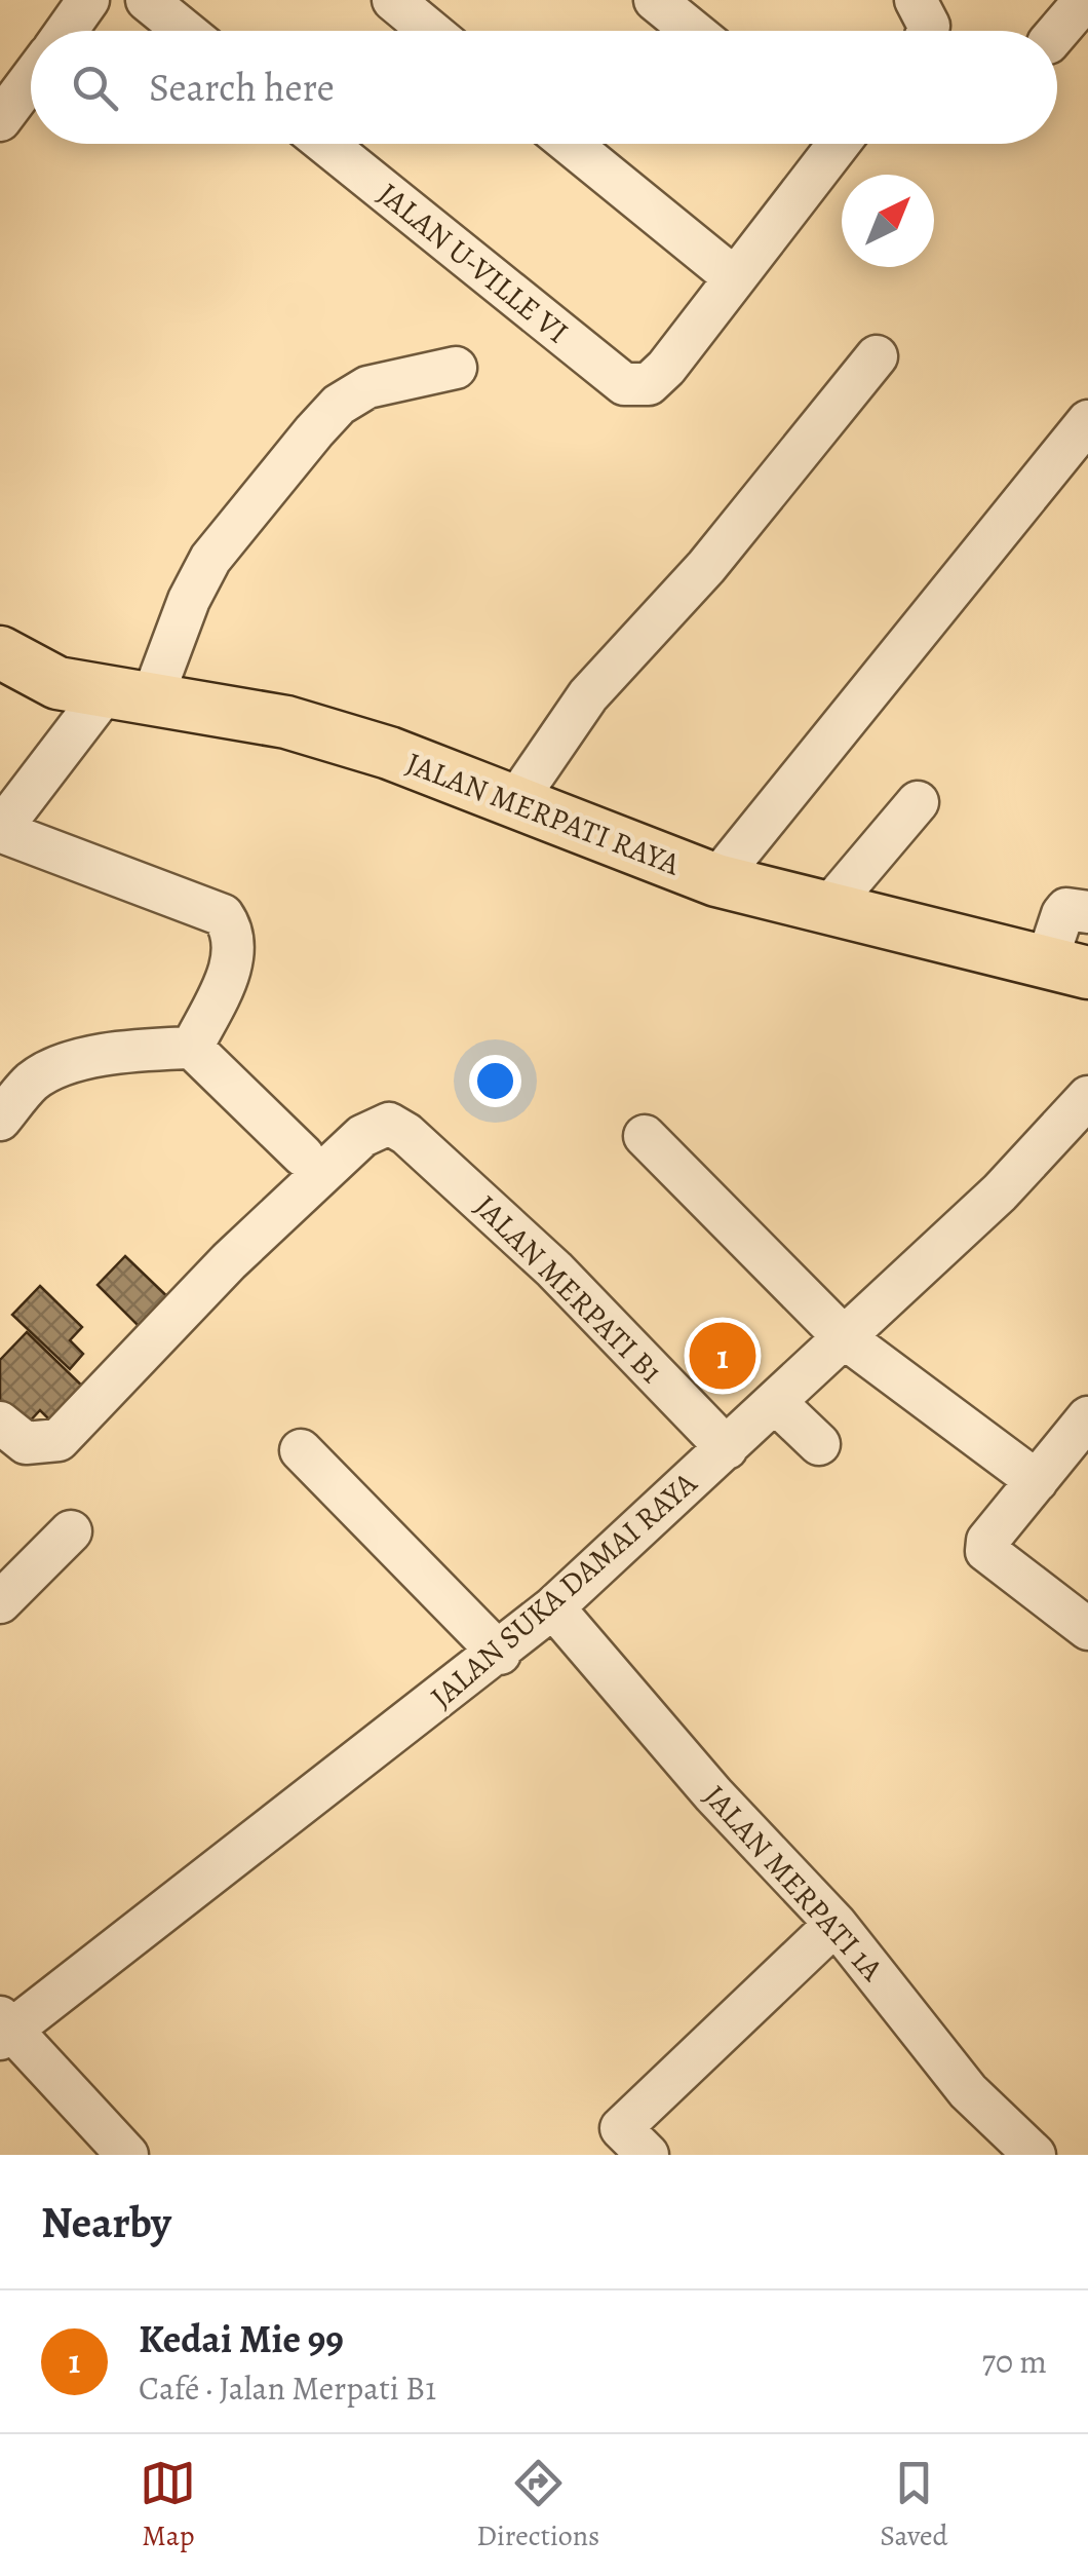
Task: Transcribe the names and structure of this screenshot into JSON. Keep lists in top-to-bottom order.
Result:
{
  "streets": {
    "main road": ["JALAN MERPATI RAYA"],
    "street": [
      "JALAN U-VILLE VI",
      "JALAN MERPATI B1",
      "JALAN SUKA DAMAI RAYA",
      "JALAN MERPATI 1A"
    ]
  },
  "crossings": [
    ["JALAN MERPATI B1", "JALAN SUKA DAMAI RAYA"],
    ["JALAN SUKA DAMAI RAYA", "JALAN MERPATI 1A"]
  ],
  "north": "top right",
  "page": {
    "search": "Search here",
    "pins": "1",
    "heading": "Nearby",
    "list": [
      {
        "mark": "1",
        "name": "Kedai Mie 99",
        "note": "Café · Jalan Merpati B1",
        "value": "70 m"
      }
    ],
    "nav": ["Map", "Directions", "Saved"]
  }
}
